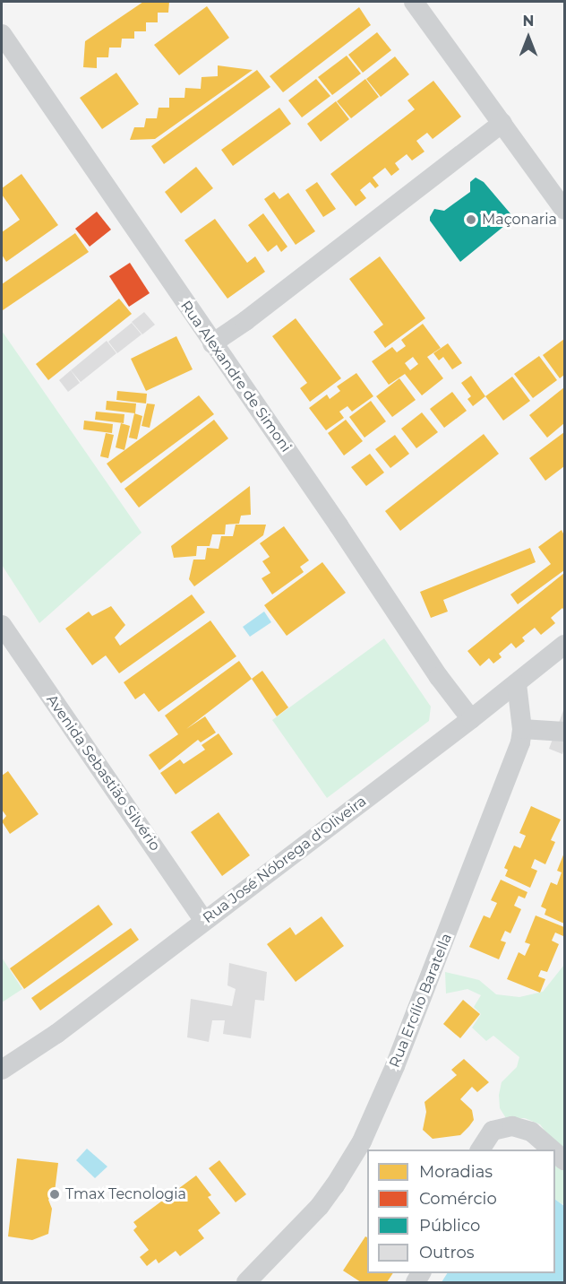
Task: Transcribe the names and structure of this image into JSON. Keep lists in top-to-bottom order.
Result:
{
  "streets": {
    "street": [
      "Rua Alexandre de Simoni",
      "Avenida Sebastião Silvério",
      "Rua José Nóbrega d'Oliveira",
      "Rua Ercílio Baratella"
    ]
  },
  "crossings": [
    ["Rua Alexandre de Simoni", "Rua José Nóbrega d'Oliveira"],
    ["Avenida Sebastião Silvério", "Rua José Nóbrega d'Oliveira"],
    ["Rua José Nóbrega d'Oliveira", "Rua Ercílio Baratella"]
  ],
  "places": ["Maçonaria", "Tmax Tecnologia"],
  "legend": [
    "Moradias",
    "Comércio",
    "Público",
    "Outros"
  ],
  "north": "top"
}
